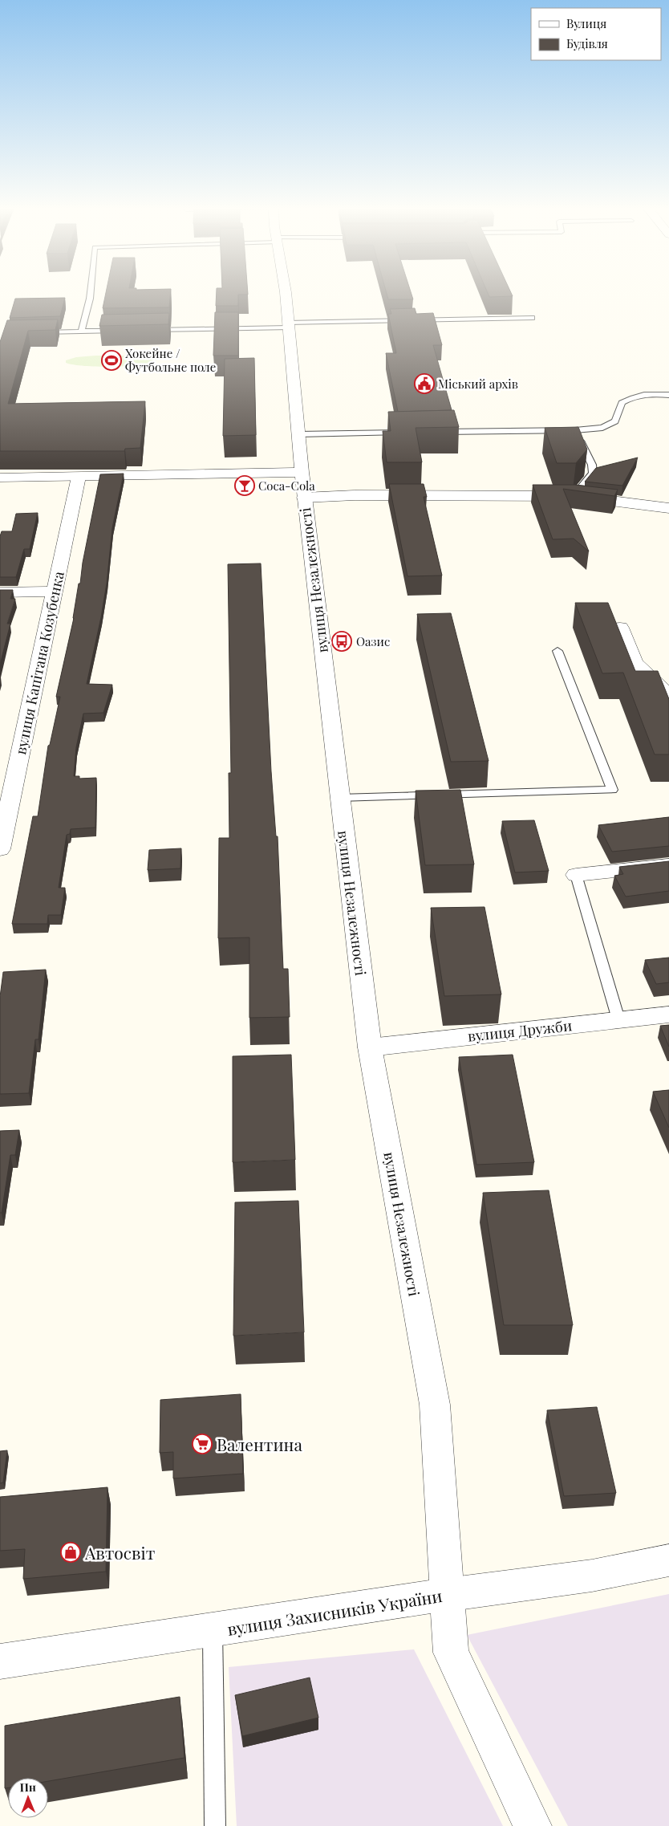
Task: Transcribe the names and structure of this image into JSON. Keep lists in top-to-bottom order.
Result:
{
  "streets": {
    "street": [
      "вулиця Незалежності",
      "вулиця Капітана Козубенка",
      "вулиця Дружби",
      "вулиця Захисників України"
    ]
  },
  "crossings": [
    ["вулиця Незалежності", "вулиця Дружби"],
    ["вулиця Незалежності", "вулиця Захисників України"]
  ],
  "places": {
    "sports": ["Хокейне / Футбольне поле"],
    "public building": ["Міський архів"],
    "bar": ["Coca-Cola"],
    "bus stop": ["Оазис"],
    "supermarket": ["Валентина"],
    "shop": ["Автосвіт"]
  },
  "legend": ["Вулиця", "Будівля"],
  "north": "top"
}
